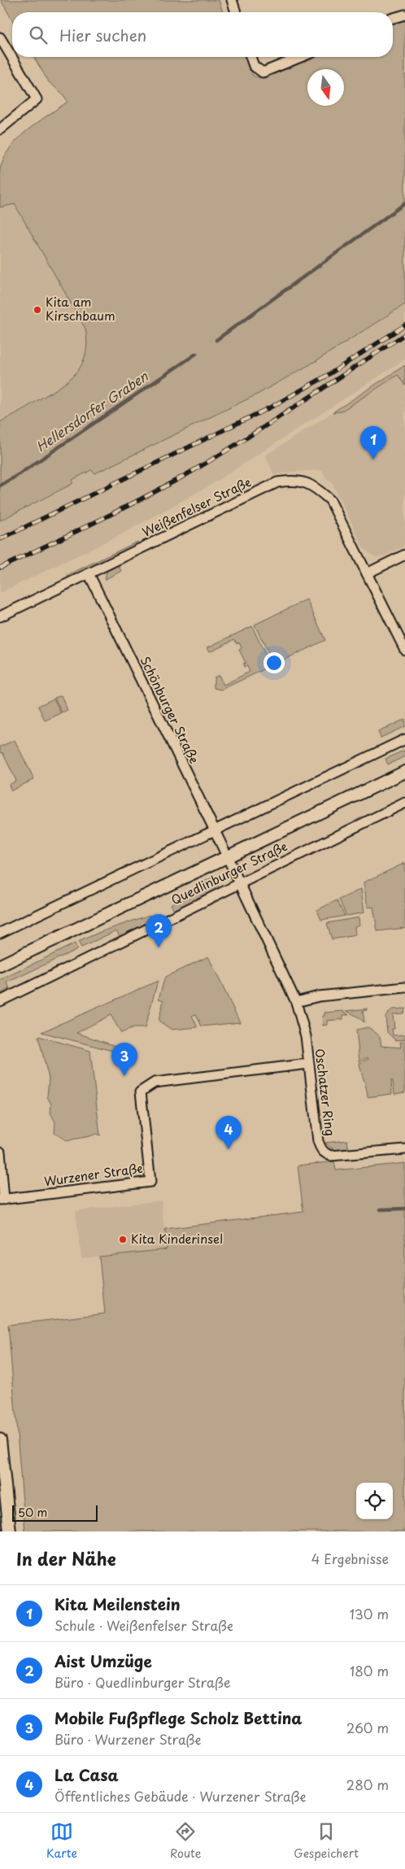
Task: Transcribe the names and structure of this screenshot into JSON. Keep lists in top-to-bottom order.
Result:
{
  "streets": {
    "street": [
      "Weißenfelser Straße",
      "Schönburger Straße",
      "Quedlinburger Straße",
      "Oschatzer Ring",
      "Wurzener Straße"
    ]
  },
  "crossings": [
    ["Weißenfelser Straße", "Schönburger Straße"],
    ["Schönburger Straße", "Quedlinburger Straße"],
    ["Schönburger Straße", "Oschatzer Ring"],
    ["Quedlinburger Straße", "Oschatzer Ring"],
    ["Oschatzer Ring", "Wurzener Straße"]
  ],
  "water": ["Hellersdorfer Graben"],
  "places": ["Kita am Kirschbaum", "Kita Kinderinsel"],
  "scale_bar": "50 m",
  "north": "bottom",
  "page": {
    "search": "Hier suchen",
    "pins": [
      "1",
      "2",
      "3",
      "4"
    ],
    "scale": "50 m",
    "heading": ["In der Nähe", "4 Ergebnisse"],
    "list": [
      {
        "mark": "1",
        "name": "Kita Meilenstein",
        "note": "Schule · Weißenfelser Straße",
        "value": "130 m"
      },
      {
        "mark": "2",
        "name": "Aist Umzüge",
        "note": "Büro · Quedlinburger Straße",
        "value": "180 m"
      },
      {
        "mark": "3",
        "name": "Mobile Fußpflege Scholz Bettina",
        "note": "Büro · Wurzener Straße",
        "value": "260 m"
      },
      {
        "mark": "4",
        "name": "La Casa",
        "note": "Öffentliches Gebäude · Wurzener Straße",
        "value": "280 m"
      }
    ],
    "nav": ["Karte", "Route", "Gespeichert"]
  }
}
